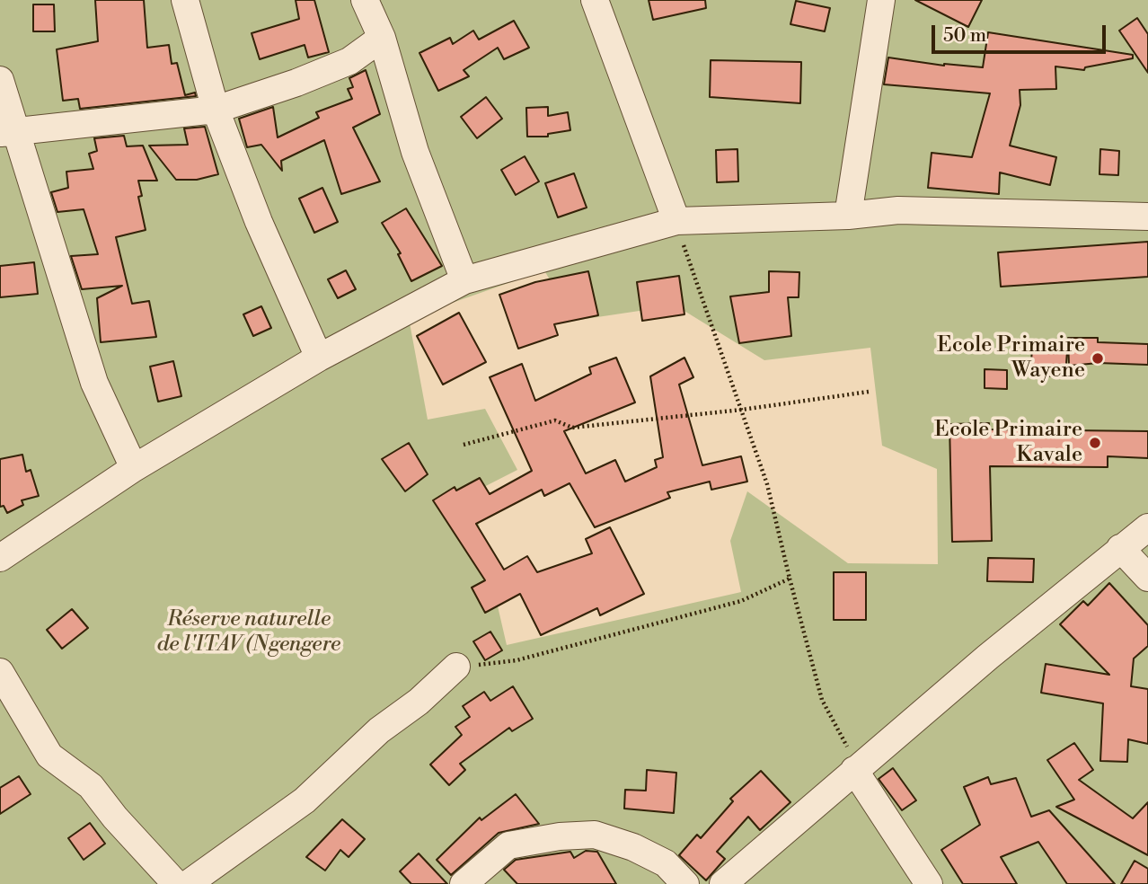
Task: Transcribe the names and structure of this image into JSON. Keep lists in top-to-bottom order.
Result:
{
  "parks": ["Réserve naturelle de l'ITAV (Ngengere"],
  "places": ["Ecole Primaire Wayene", "Ecole Primaire Kavale"],
  "scale_bar": "50 m"
}
